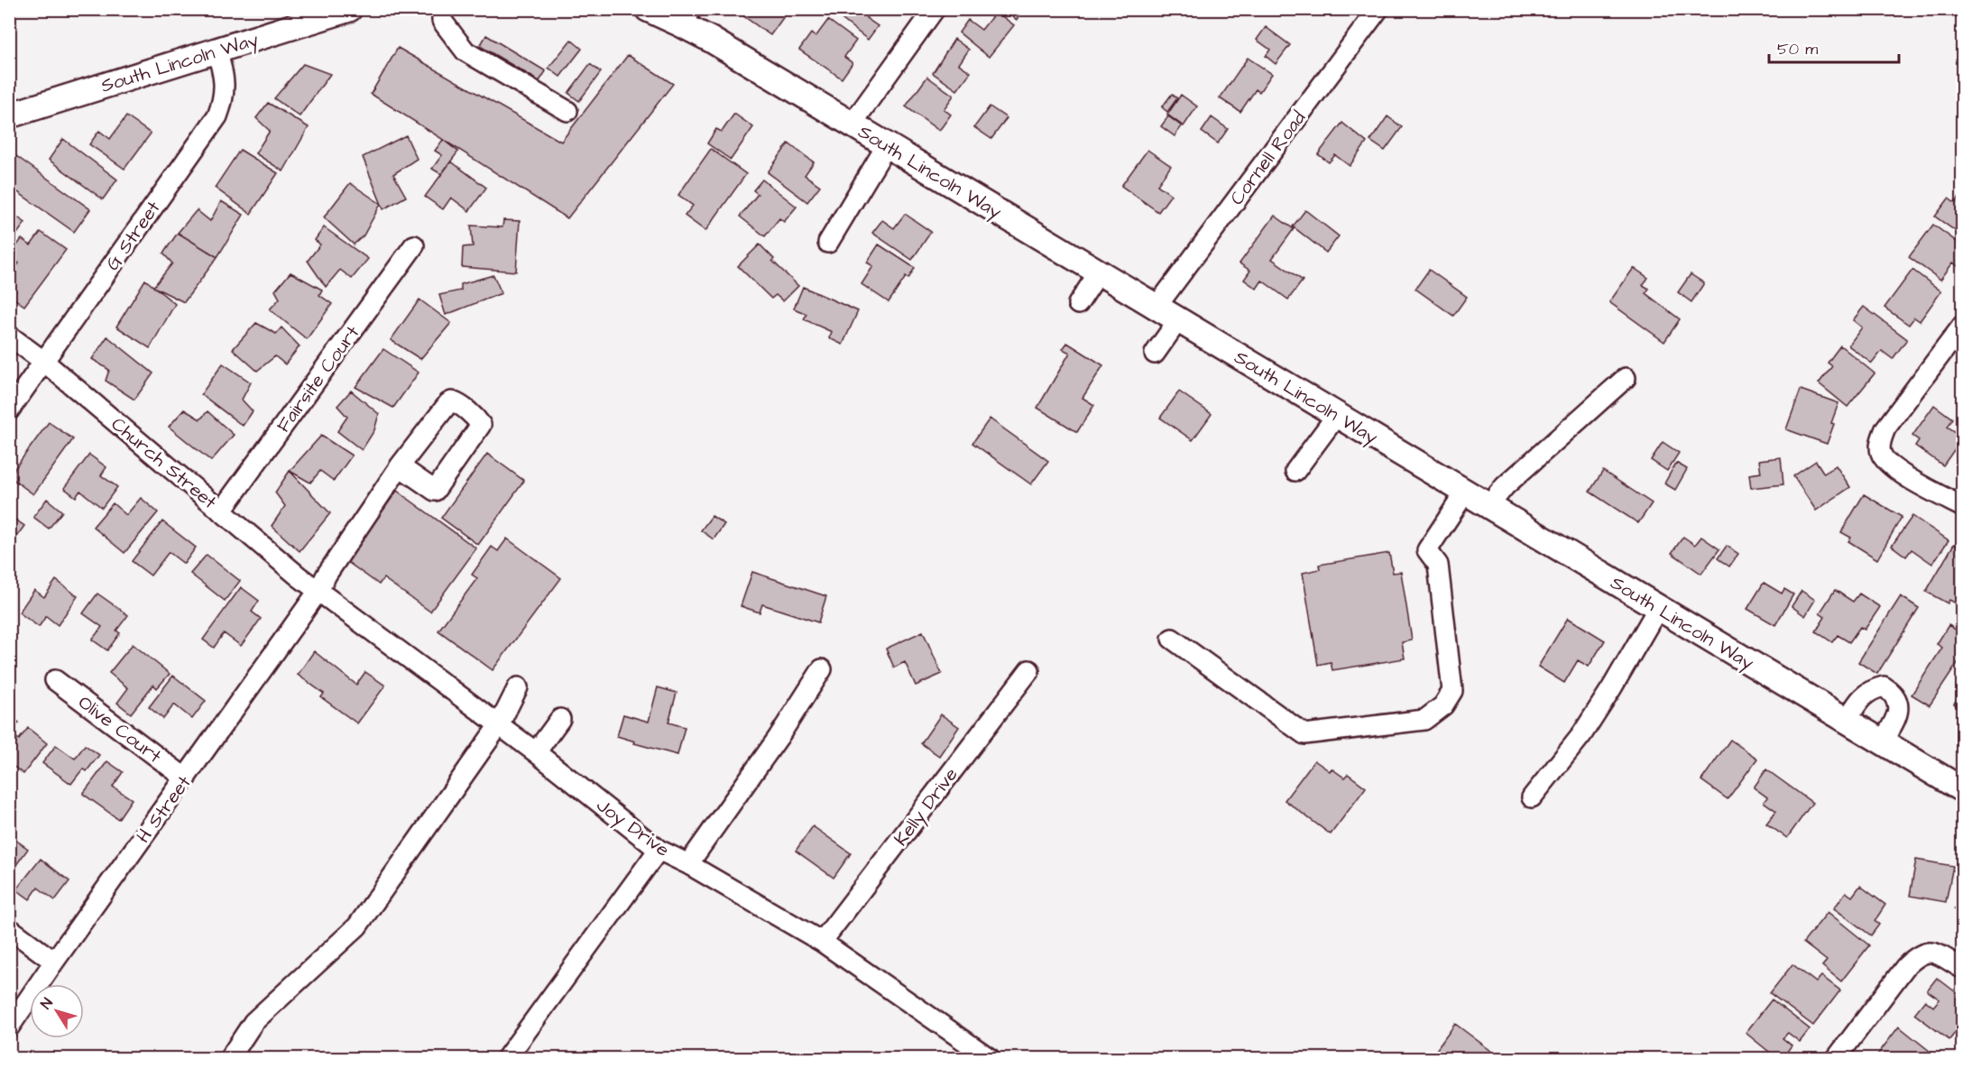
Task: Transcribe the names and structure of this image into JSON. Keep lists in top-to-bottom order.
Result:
{
  "streets": {
    "main road": ["South Lincoln Way"],
    "street": [
      "Cornell Road",
      "G Street",
      "Fairsite Court",
      "Church Street",
      "Olive Court",
      "Kelly Drive",
      "H Street",
      "Joy Drive"
    ]
  },
  "crossings": [
    ["South Lincoln Way", "Cornell Road"],
    ["South Lincoln Way", "G Street"],
    ["G Street", "Church Street"],
    ["Fairsite Court", "Church Street"],
    ["Church Street", "H Street"],
    ["Church Street", "Joy Drive"],
    ["Olive Court", "H Street"],
    ["Kelly Drive", "Joy Drive"],
    ["H Street", "Joy Drive"]
  ],
  "scale_bar": "50 m",
  "north": "top left"
}
